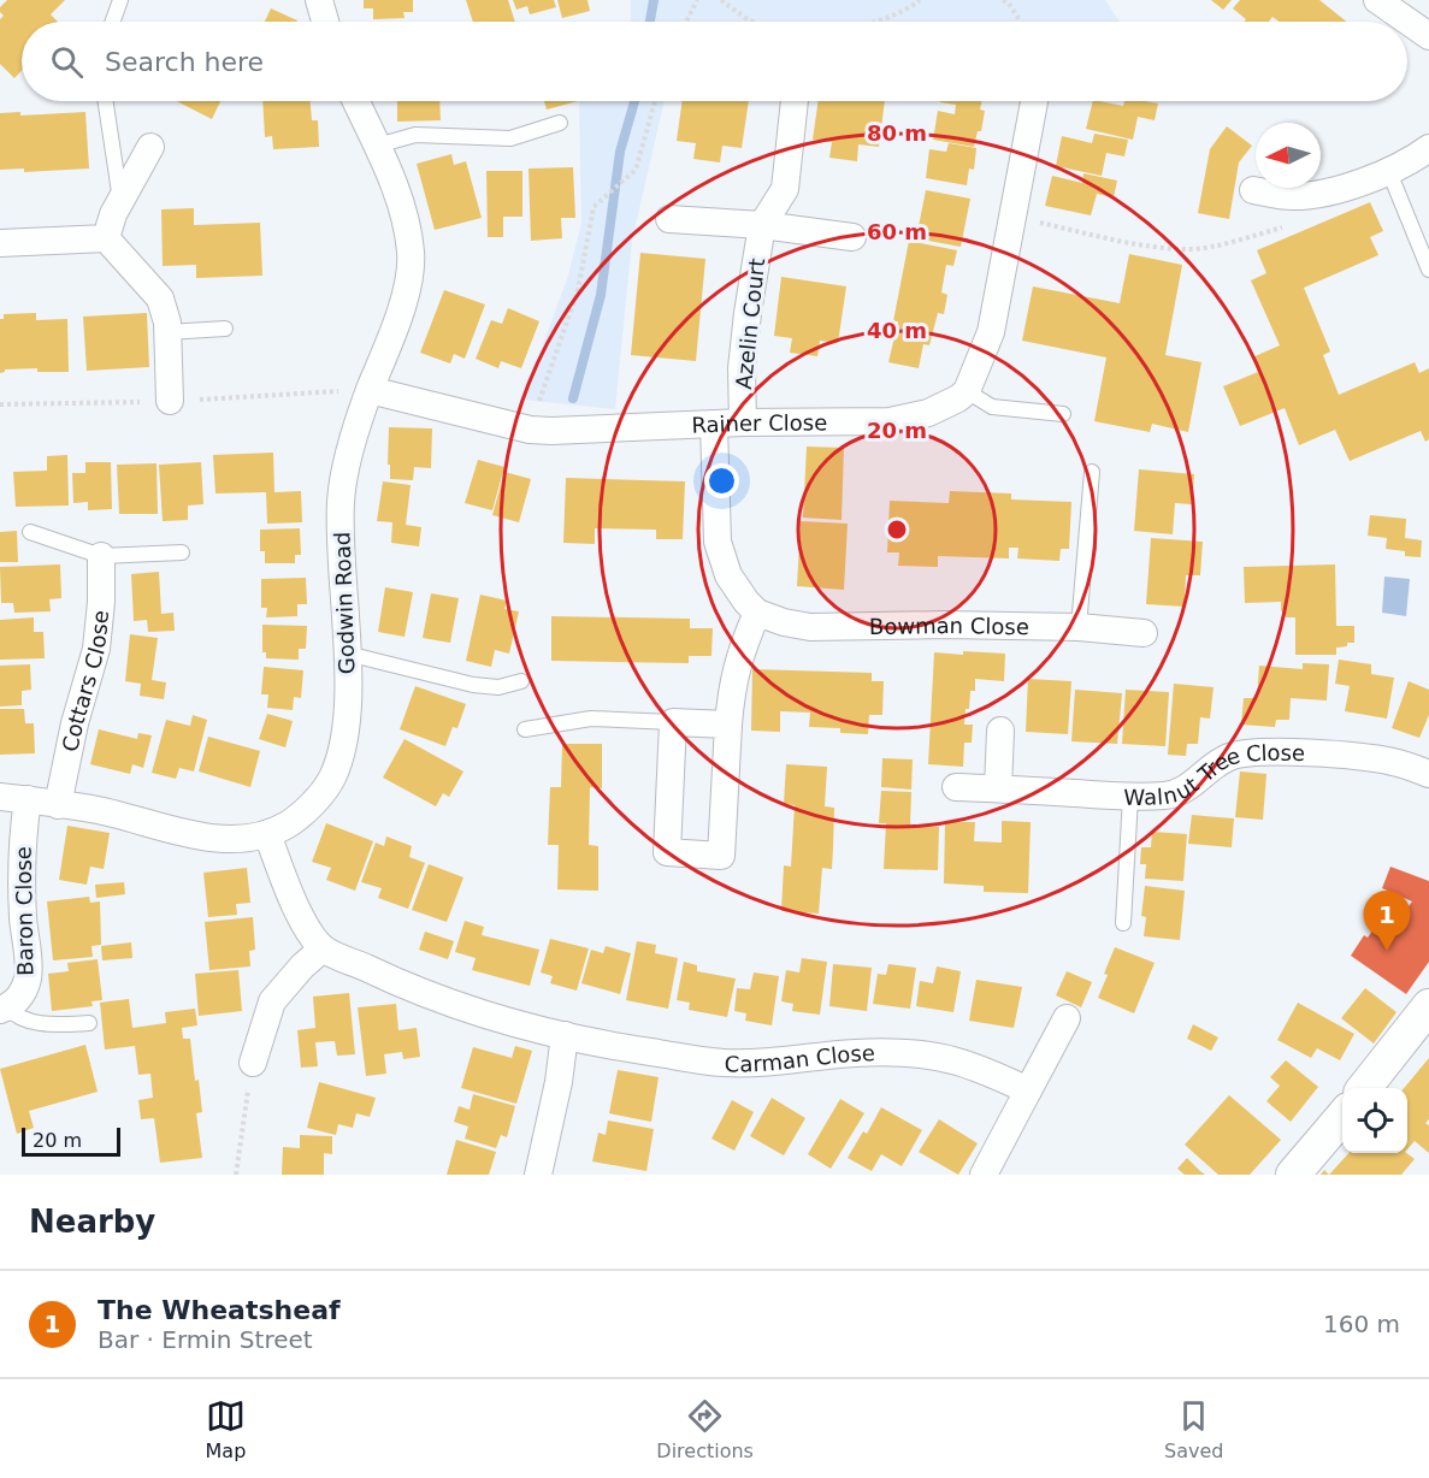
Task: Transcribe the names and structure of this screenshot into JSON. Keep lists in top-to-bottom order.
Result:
{
  "streets": {
    "street": [
      "Azelin Court",
      "Rainer Close",
      "Godwin Road",
      "Bowman Close",
      "Cottars Close",
      "Walnut Tree Close",
      "Baron Close",
      "Carman Close"
    ]
  },
  "crossings": [
    ["Azelin Court", "Rainer Close"],
    ["Rainer Close", "Godwin Road"],
    ["Godwin Road", "Cottars Close"],
    ["Godwin Road", "Baron Close"]
  ],
  "scale_bar": "20 m",
  "north": "left",
  "page": {
    "search": "Search here",
    "pins": "1",
    "scale": "20 m",
    "heading": "Nearby",
    "list": [
      {
        "mark": "1",
        "name": "The Wheatsheaf",
        "note": "Bar · Ermin Street",
        "value": "160 m"
      }
    ],
    "nav": ["Map", "Directions", "Saved"]
  },
  "rings": [
    "80 m",
    "60 m",
    "40 m",
    "20 m"
  ]
}
